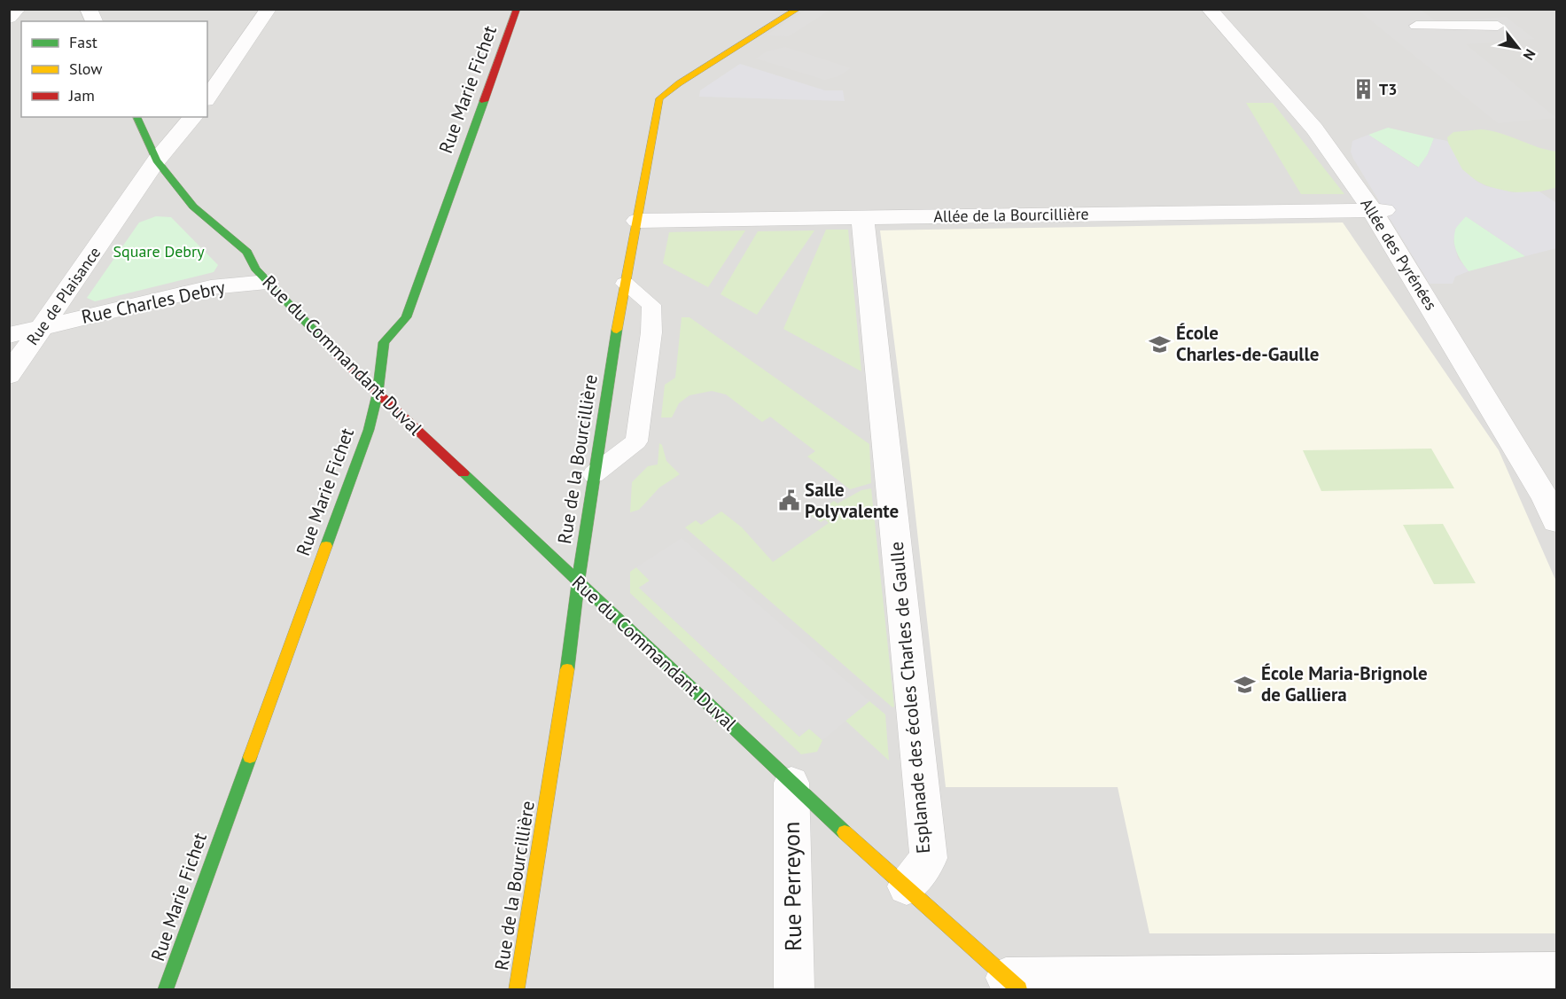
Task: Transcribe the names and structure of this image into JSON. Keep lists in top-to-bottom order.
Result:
{
  "streets": {
    "street": [
      "Rue Marie Fichet",
      "Allée de la Bourcillière",
      "Allée des Pyrénées",
      "Rue de Plaisance",
      "Rue Charles Debry",
      "Rue du Commandant Duval",
      "Rue de la Bourcillière",
      "Esplanade des écoles Charles de Gaulle",
      "Rue Perreyon"
    ]
  },
  "crossings": [
    ["Rue Marie Fichet", "Rue du Commandant Duval"],
    ["Allée de la Bourcillière", "Allée des Pyrénées"],
    ["Allée de la Bourcillière", "Rue de la Bourcillière"],
    ["Allée de la Bourcillière", "Esplanade des écoles Charles de Gaulle"],
    ["Rue de Plaisance", "Rue Charles Debry"],
    ["Rue de Plaisance", "Rue du Commandant Duval"],
    ["Rue Charles Debry", "Rue du Commandant Duval"],
    ["Rue du Commandant Duval", "Rue de la Bourcillière"],
    ["Rue du Commandant Duval", "Esplanade des écoles Charles de Gaulle"],
    ["Rue du Commandant Duval", "Rue Perreyon"]
  ],
  "parks": ["Square Debry"],
  "places": {
    "building": ["T3"],
    "school or university": ["École Charles-de-Gaulle", "École Maria-Brignole de Galliera"],
    "public building": ["Salle Polyvalente"]
  },
  "legend": ["Fast", "Slow", "Jam"],
  "north": "bottom right"
}
